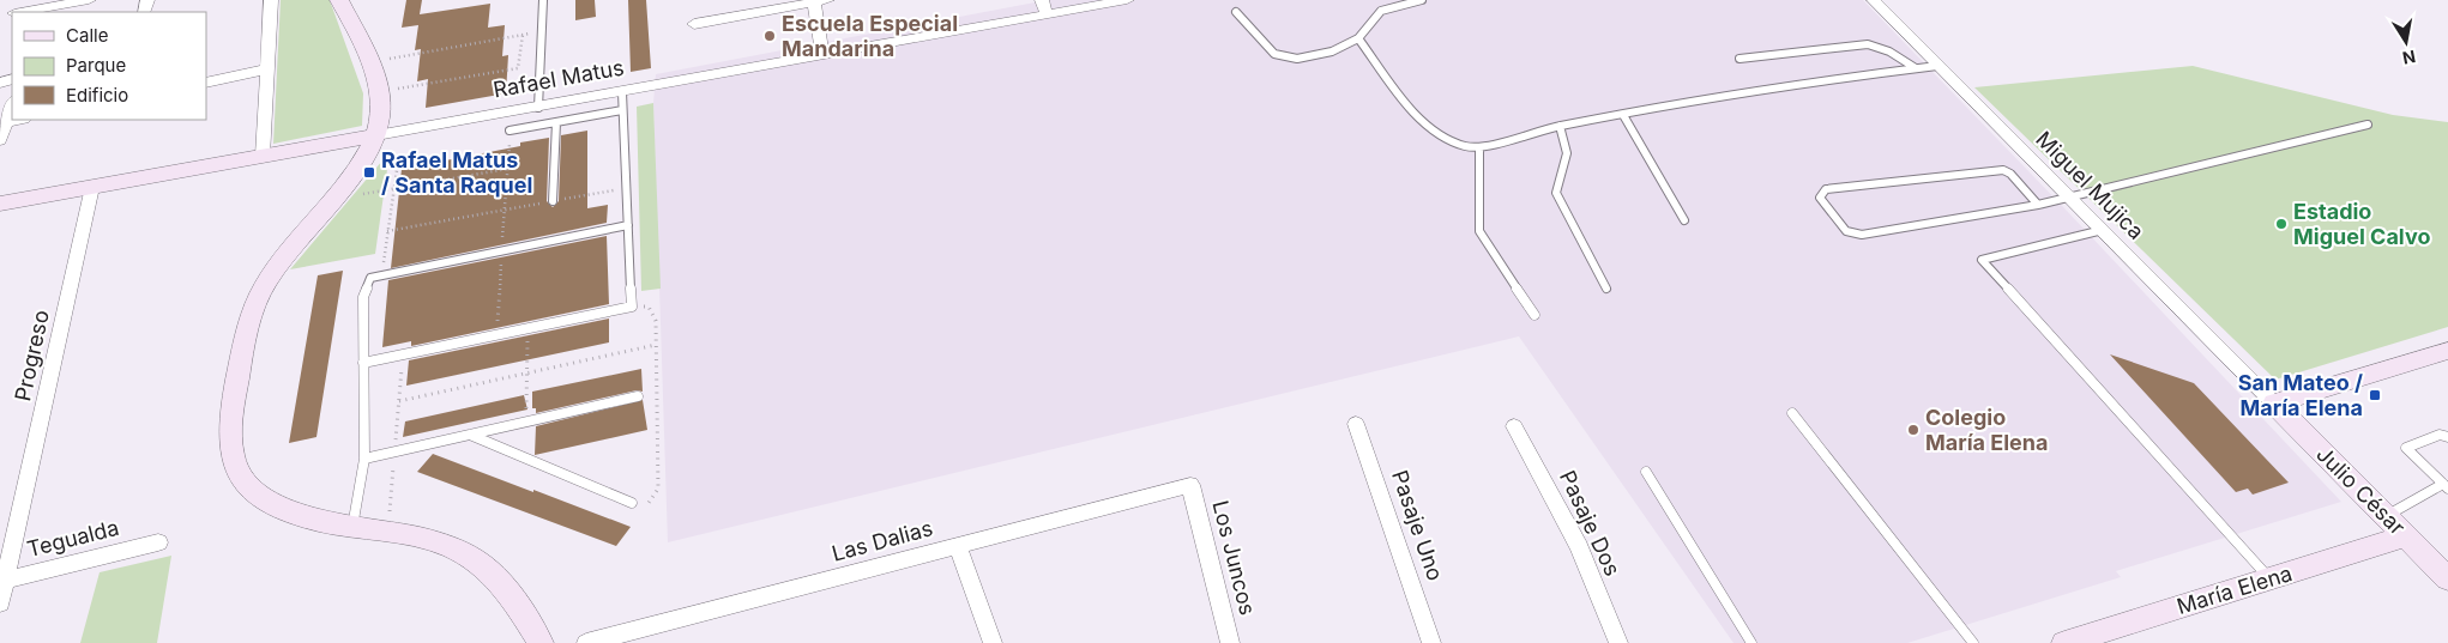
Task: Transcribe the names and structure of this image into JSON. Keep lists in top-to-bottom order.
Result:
{
  "streets": {
    "street": [
      "Rafael Matus",
      "Miguel Mujica",
      "Progreso",
      "Julio César",
      "Pasaje Dos",
      "Pasaje Uno",
      "Tegualda",
      "Las Dalias",
      "Los Juncos",
      "María Elena"
    ]
  },
  "crossings": [
    ["Rafael Matus", "Progreso"],
    ["Miguel Mujica", "Julio César"],
    ["Progreso", "Tegualda"],
    ["Julio César", "María Elena"],
    ["Las Dalias", "Los Juncos"]
  ],
  "places": {
    "other": ["Escuela Especial Mandarina", "Estadio Miguel Calvo", "Colegio María Elena"],
    "transit": ["Rafael Matus / Santa Raquel", "San Mateo / María Elena"]
  },
  "legend": ["Calle", "Parque", "Edificio"],
  "north": "bottom"
}
